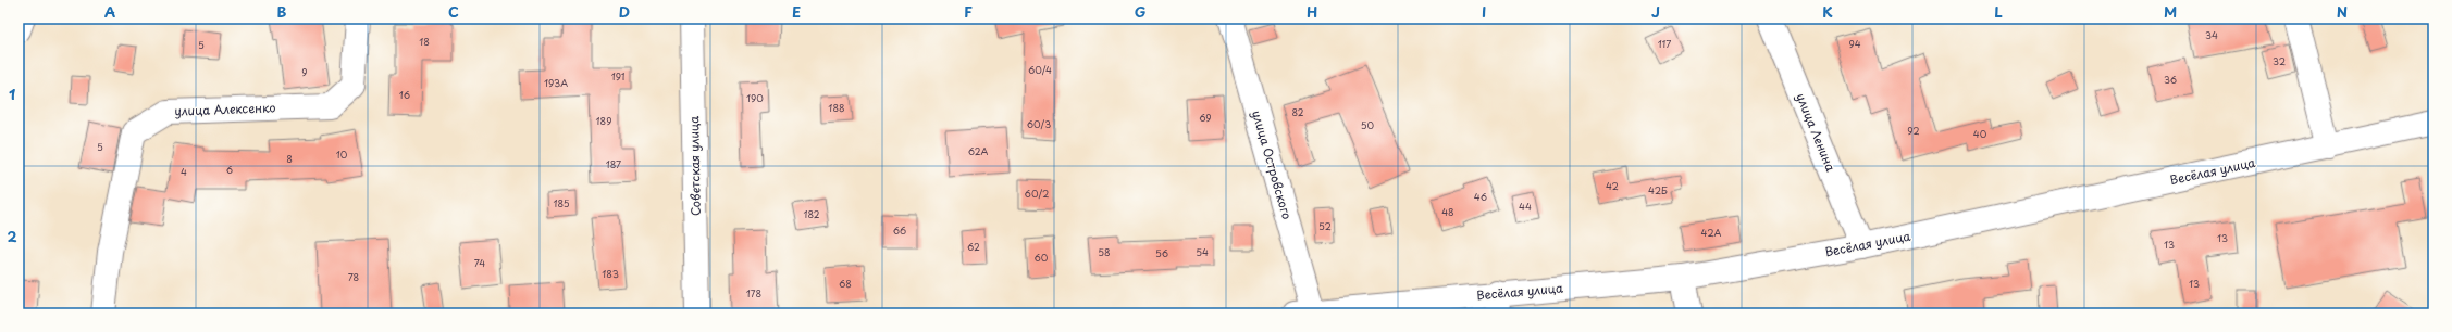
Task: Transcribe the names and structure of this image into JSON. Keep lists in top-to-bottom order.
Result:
{
  "streets": {
    "street": [
      "улица Алексенко",
      "улица Ленина",
      "улица Островского",
      "Советская улица",
      "Весёлая улица"
    ]
  },
  "crossings": [
    ["улица Ленина", "Весёлая улица"],
    ["улица Островского", "Весёлая улица"]
  ],
  "house_numbers": [
    "34",
    "18",
    "117",
    "94",
    "5",
    "32",
    "60/4",
    "9",
    "191",
    "36",
    "193А",
    "16",
    "190",
    "188",
    "82",
    "69",
    "189",
    "60/3",
    "50",
    "92",
    "40",
    "5",
    "62А",
    "10",
    "8",
    "187",
    "6",
    "4",
    "42",
    "42Б",
    "60/2",
    "46",
    "185",
    "44",
    "48",
    "182",
    "52",
    "66",
    "42А",
    "13",
    "13",
    "62",
    "58",
    "54",
    "56",
    "60",
    "74",
    "183",
    "78",
    "68",
    "13",
    "178"
  ],
  "grid": {
    "columns": [
      "A",
      "B",
      "C",
      "D",
      "E",
      "F",
      "G",
      "H",
      "I",
      "J",
      "K",
      "L",
      "M",
      "N"
    ],
    "rows": ["1", "2"]
  }
}
